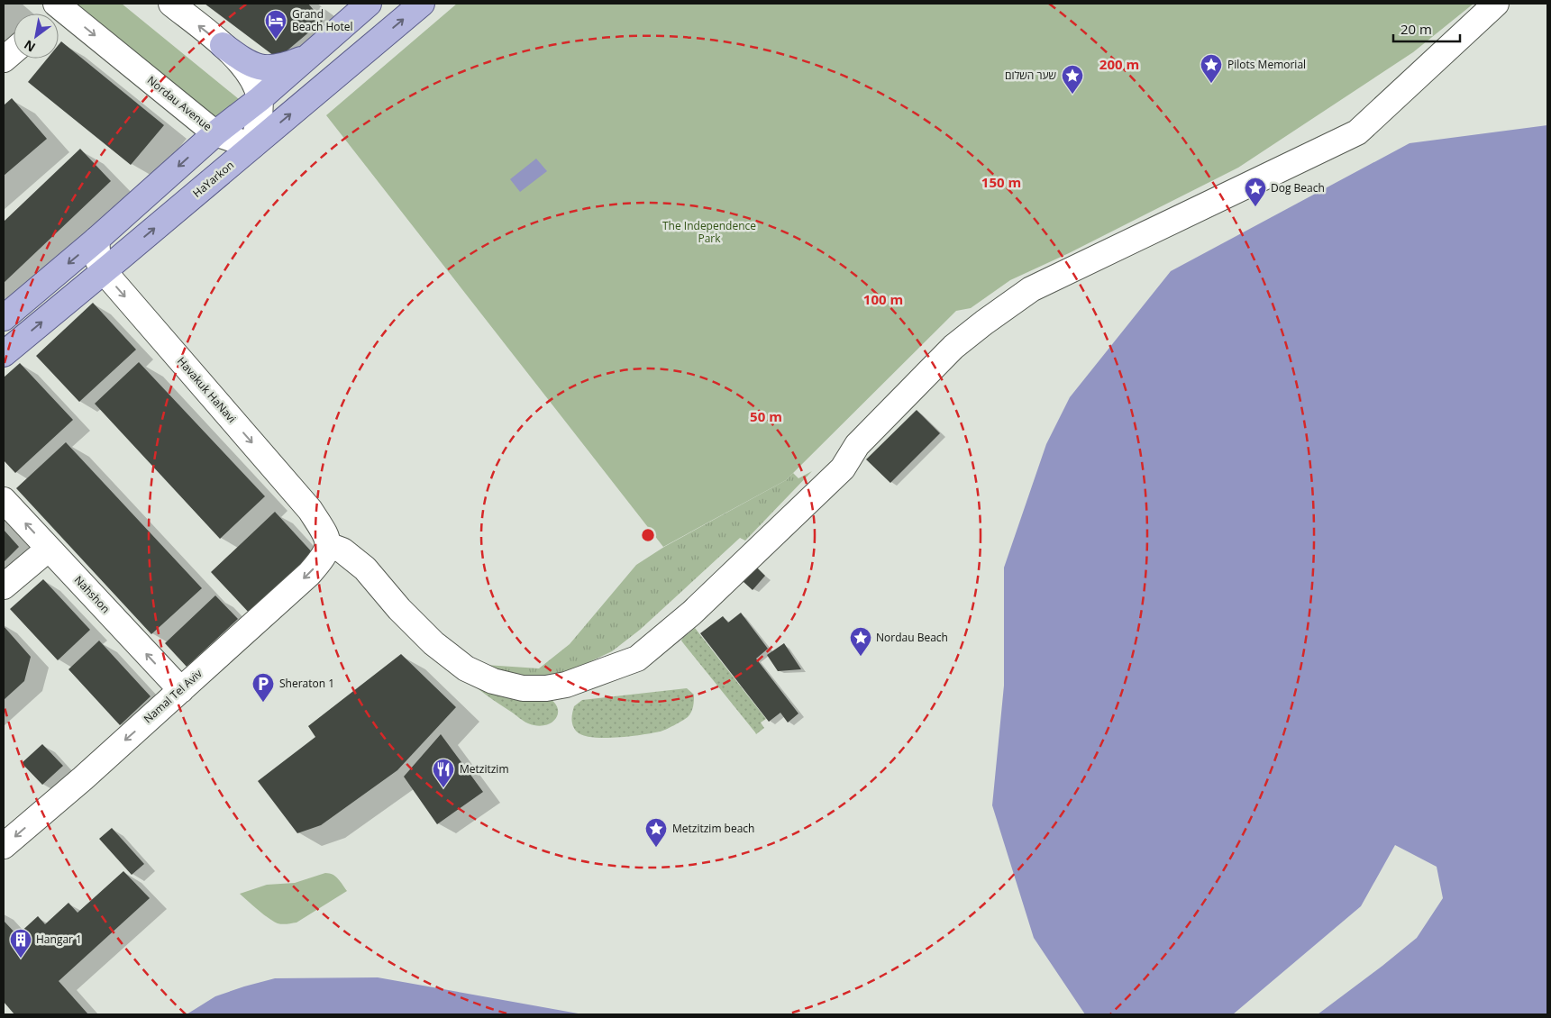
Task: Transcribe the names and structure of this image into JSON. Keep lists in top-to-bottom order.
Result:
{
  "streets": {
    "main road": ["HaYarkon"],
    "street": [
      "Nordau Avenue",
      "Havakuk HaNavi",
      "Nahshon",
      "Namal Tel Aviv"
    ]
  },
  "crossings": [
    ["Nordau Avenue", "HaYarkon"],
    ["HaYarkon", "Havakuk HaNavi"],
    ["Havakuk HaNavi", "Namal Tel Aviv"],
    ["Nahshon", "Namal Tel Aviv"]
  ],
  "one_way": ["Havakuk HaNavi", "Nahshon", "Namal Tel Aviv"],
  "parks": ["The Independence Park"],
  "places": {
    "hotel": ["Grand Beach Hotel"],
    "place": [
      "Pilots Memorial",
      "שער השלום",
      "Dog Beach",
      "Nordau Beach",
      "Metzitzim beach"
    ],
    "parking": ["Sheraton 1"],
    "restaurant": ["Metzitzim"],
    "building": ["Hangar 1"]
  },
  "scale_bar": "20 m",
  "north": "bottom left",
  "rings": [
    "200 m",
    "150 m",
    "100 m",
    "50 m"
  ]
}
